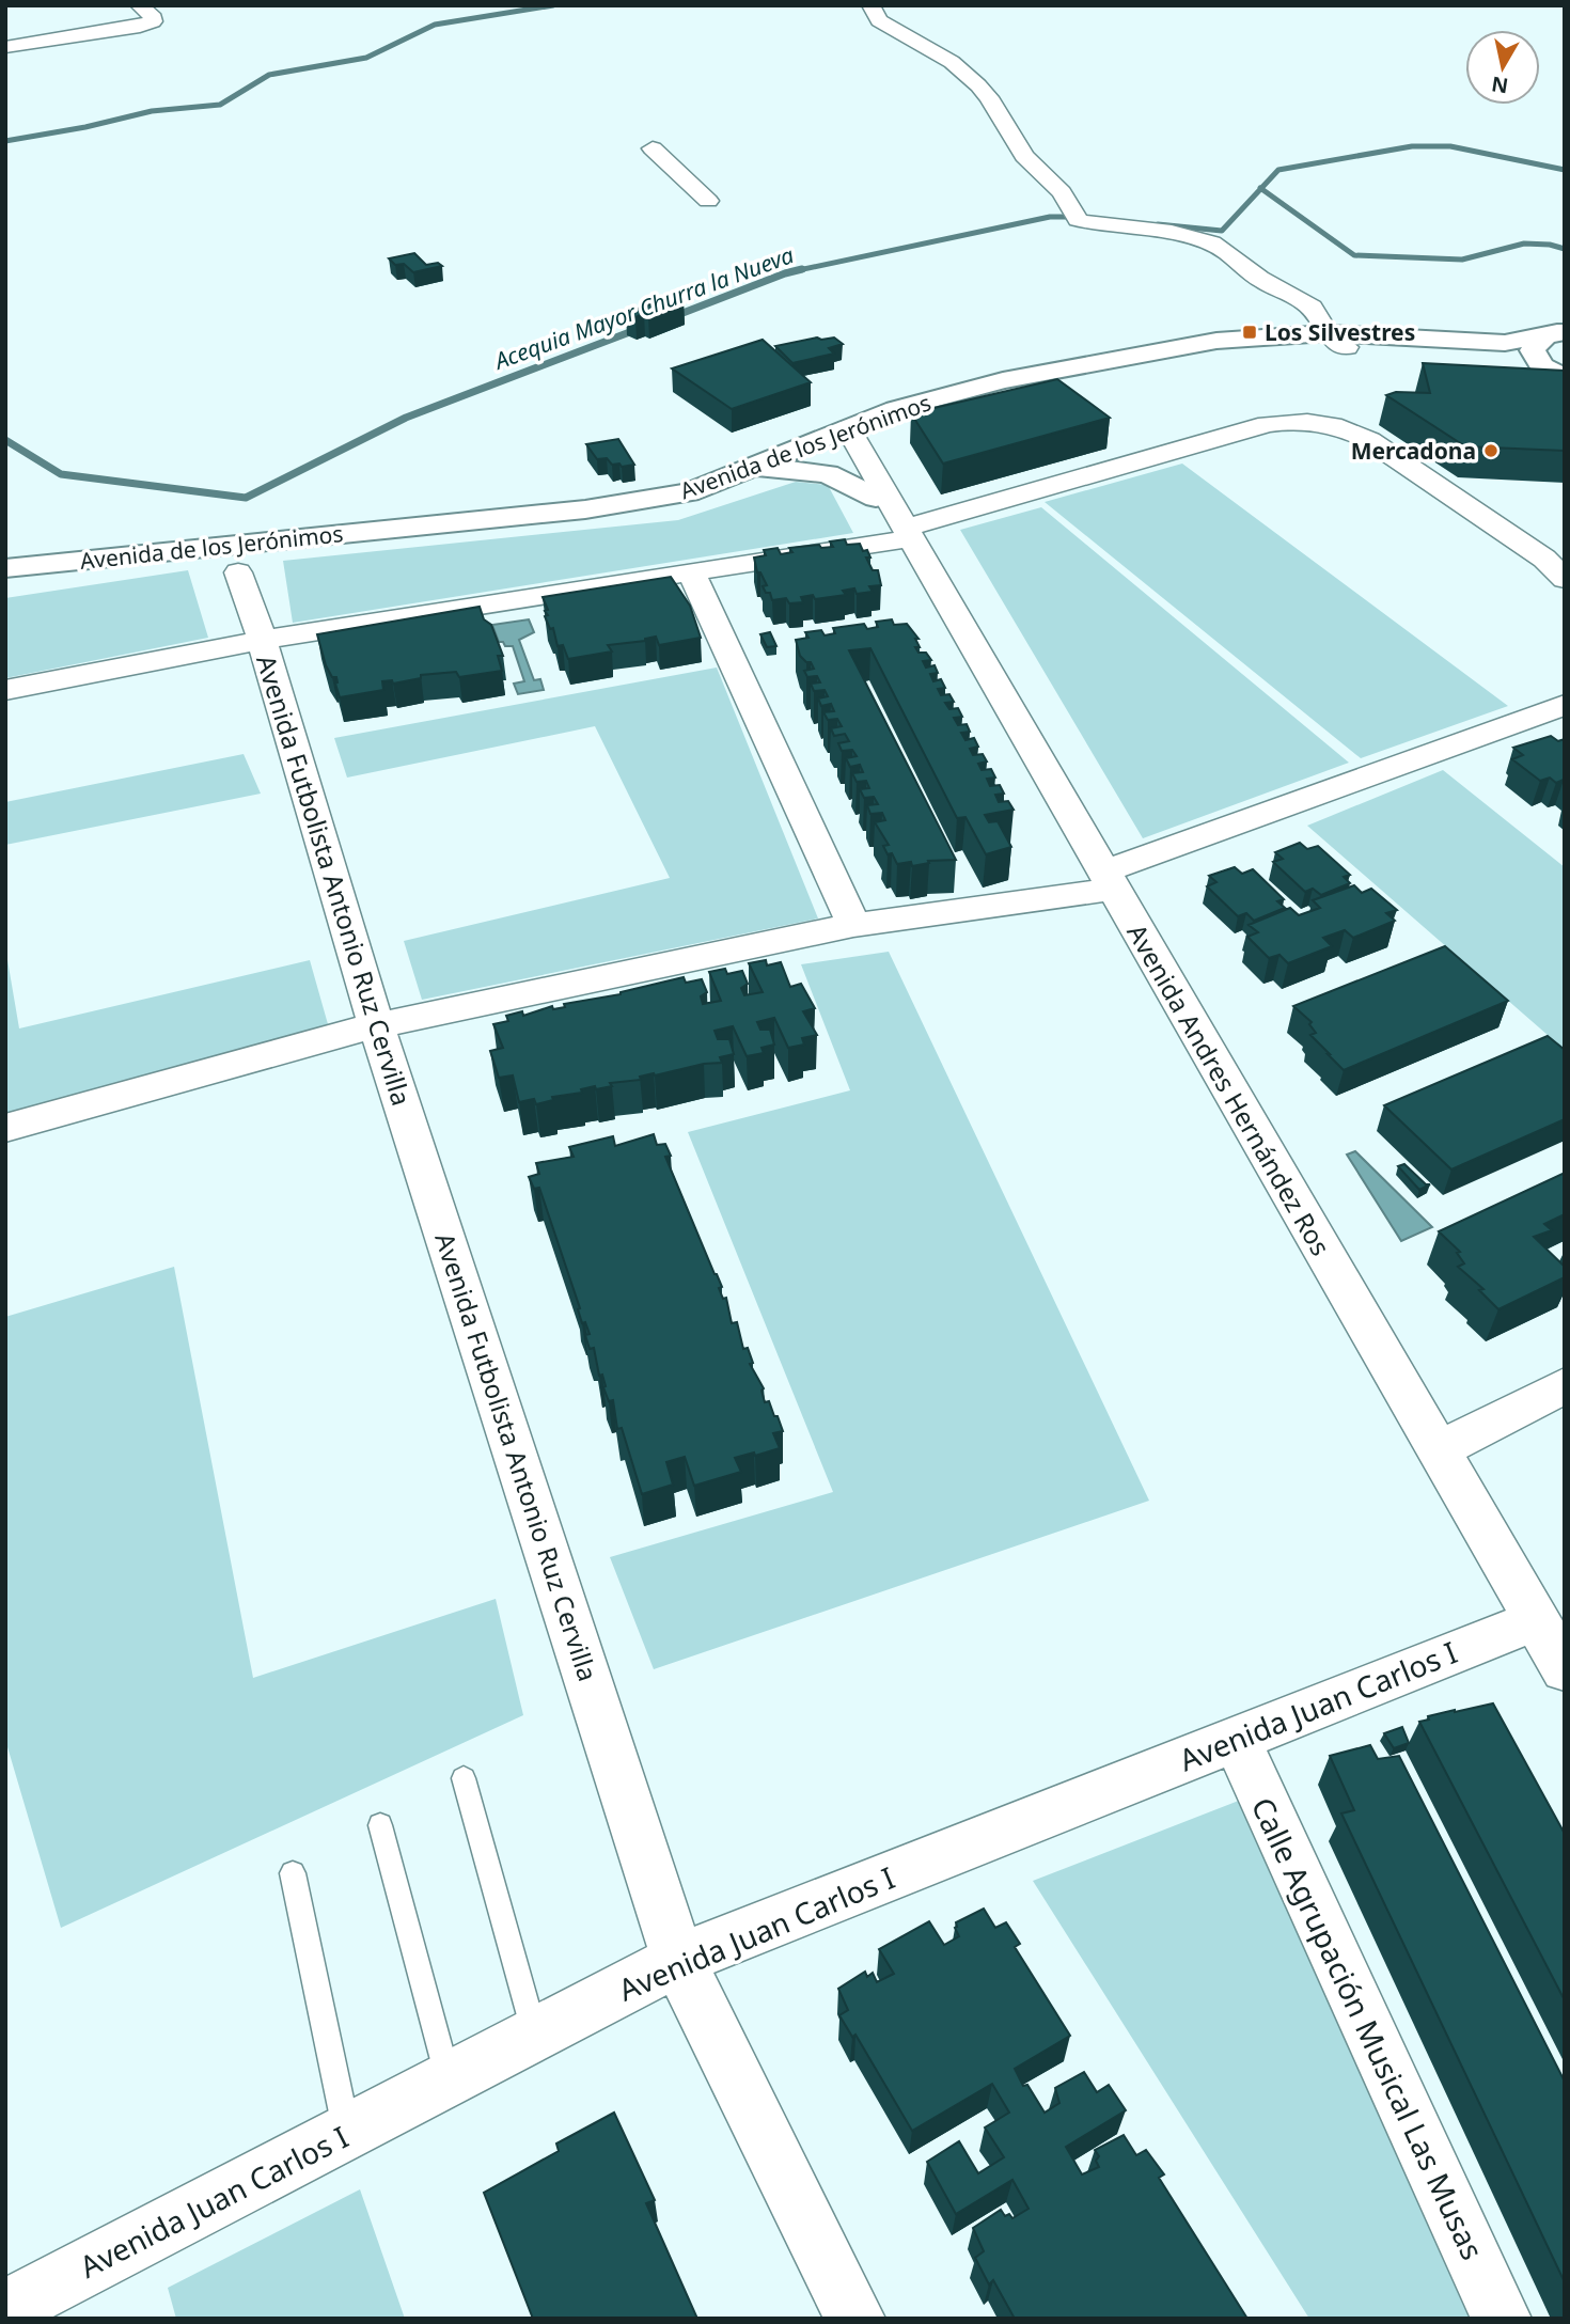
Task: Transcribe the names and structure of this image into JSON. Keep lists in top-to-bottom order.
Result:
{
  "streets": {
    "main road": ["Avenida de los Jerónimos"],
    "street": [
      "Avenida Futbolista Antonio Ruz Cervilla",
      "Avenida Andres Hernández Ros",
      "Avenida Juan Carlos I",
      "Calle Agrupación Musical Las Musas"
    ]
  },
  "crossings": [
    ["Avenida de los Jerónimos", "Avenida Andres Hernández Ros"],
    ["Avenida Futbolista Antonio Ruz Cervilla", "Avenida Juan Carlos I"],
    ["Avenida Andres Hernández Ros", "Avenida Juan Carlos I"],
    ["Avenida Juan Carlos I", "Calle Agrupación Musical Las Musas"]
  ],
  "water": ["Acequia Mayor Churra la Nueva"],
  "places": {
    "transit": ["Los Silvestres"],
    "other": ["Mercadona"]
  },
  "north": "bottom"
}
